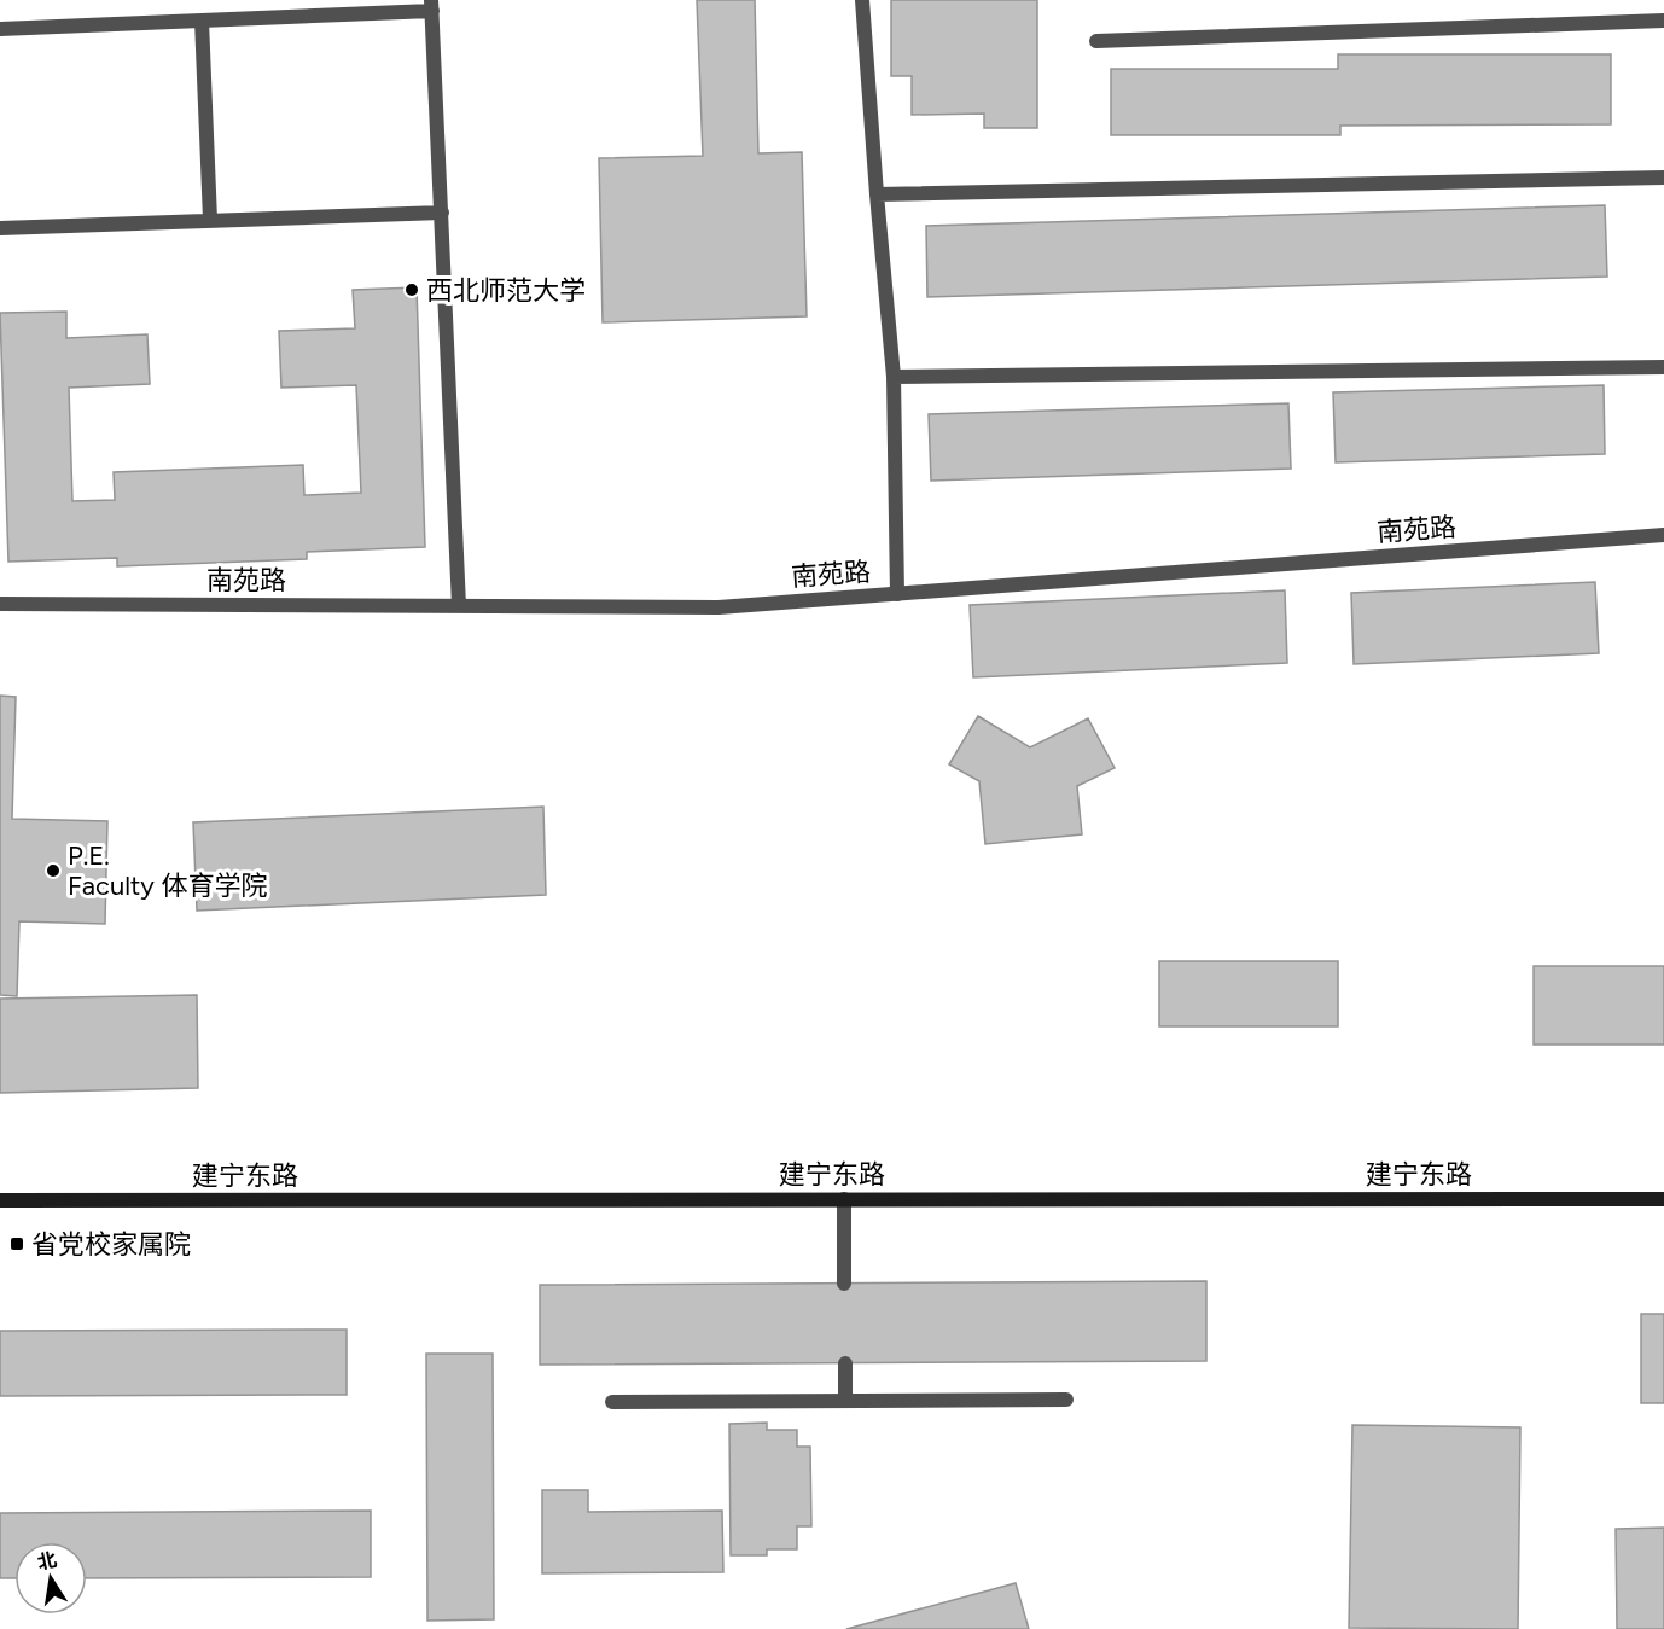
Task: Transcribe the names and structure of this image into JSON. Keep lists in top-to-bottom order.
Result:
{
  "streets": {
    "main road": ["建宁东路"],
    "street": ["南苑路"]
  },
  "places": {
    "other": ["西北师范大学", "P.E. Faculty 体育学院"],
    "transit": ["省党校家属院"]
  },
  "north": "top"
}
